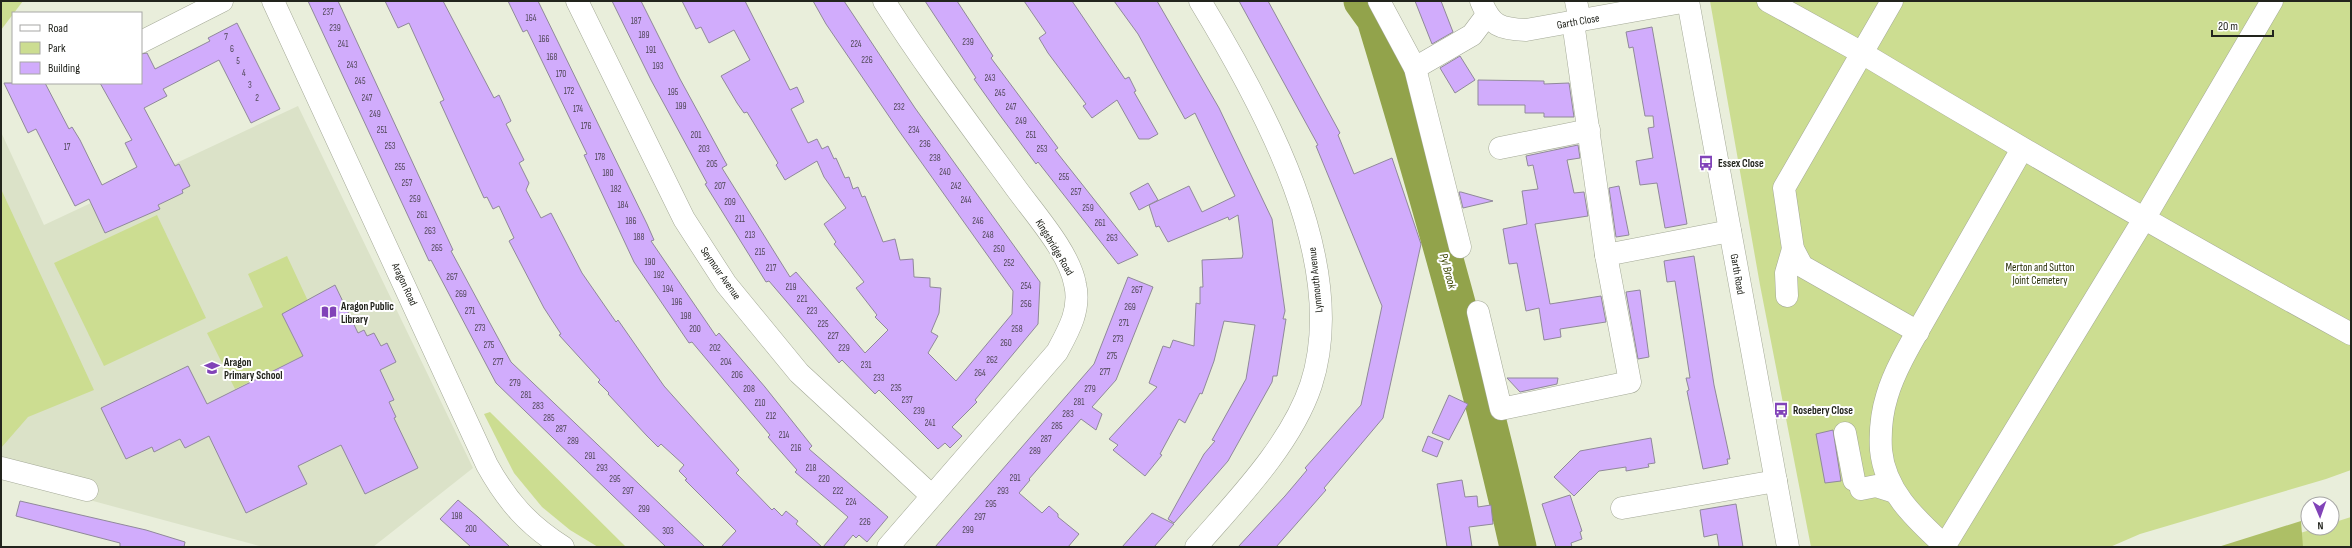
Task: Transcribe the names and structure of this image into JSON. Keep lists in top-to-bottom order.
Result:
{
  "streets": {
    "street": [
      "Garth Close",
      "Kingsbridge Road",
      "Seymour Avenue",
      "Garth Road",
      "Lynmouth Avenue",
      "Aragon Road"
    ]
  },
  "crossings": [
    ["Garth Close", "Garth Road"],
    ["Kingsbridge Road", "Seymour Avenue"]
  ],
  "water": ["Pyl Brook"],
  "parks": ["Merton and Sutton Joint Cemetery"],
  "places": {
    "bus stop": ["Essex Close", "Rosebery Close"],
    "library": ["Aragon Public Library"],
    "school or university": ["Aragon Primary School"]
  },
  "house_numbers": [
    "237",
    "164",
    "187",
    "239",
    "189",
    "7",
    "166",
    "239",
    "241",
    "224",
    "6",
    "191",
    "168",
    "226",
    "5",
    "243",
    "193",
    "4",
    "170",
    "243",
    "245",
    "3",
    "172",
    "195",
    "245",
    "2",
    "247",
    "199",
    "232",
    "247",
    "174",
    "249",
    "249",
    "176",
    "251",
    "234",
    "201",
    "251",
    "236",
    "253",
    "17",
    "203",
    "253",
    "178",
    "238",
    "205",
    "255",
    "240",
    "180",
    "255",
    "257",
    "207",
    "242",
    "182",
    "257",
    "259",
    "244",
    "209",
    "184",
    "259",
    "261",
    "211",
    "186",
    "246",
    "261",
    "263",
    "213",
    "248",
    "188",
    "263",
    "265",
    "250",
    "215",
    "190",
    "252",
    "217",
    "192",
    "267",
    "254",
    "219",
    "194",
    "267",
    "269",
    "221",
    "196",
    "256",
    "269",
    "271",
    "223",
    "198",
    "271",
    "225",
    "273",
    "200",
    "258",
    "227",
    "273",
    "260",
    "275",
    "202",
    "229",
    "275",
    "262",
    "277",
    "204",
    "231",
    "277",
    "264",
    "206",
    "233",
    "279",
    "235",
    "208",
    "279",
    "281",
    "237",
    "281",
    "210",
    "283",
    "239",
    "283",
    "212",
    "285",
    "241",
    "285",
    "287",
    "214",
    "287",
    "289",
    "216",
    "289",
    "291",
    "293",
    "218",
    "291",
    "295",
    "220",
    "297",
    "222",
    "293",
    "224",
    "295",
    "299",
    "198",
    "297",
    "226",
    "200",
    "299",
    "303"
  ],
  "legend": ["Road", "Park", "Building"],
  "scale_bar": "20 m",
  "north": "bottom"
}
